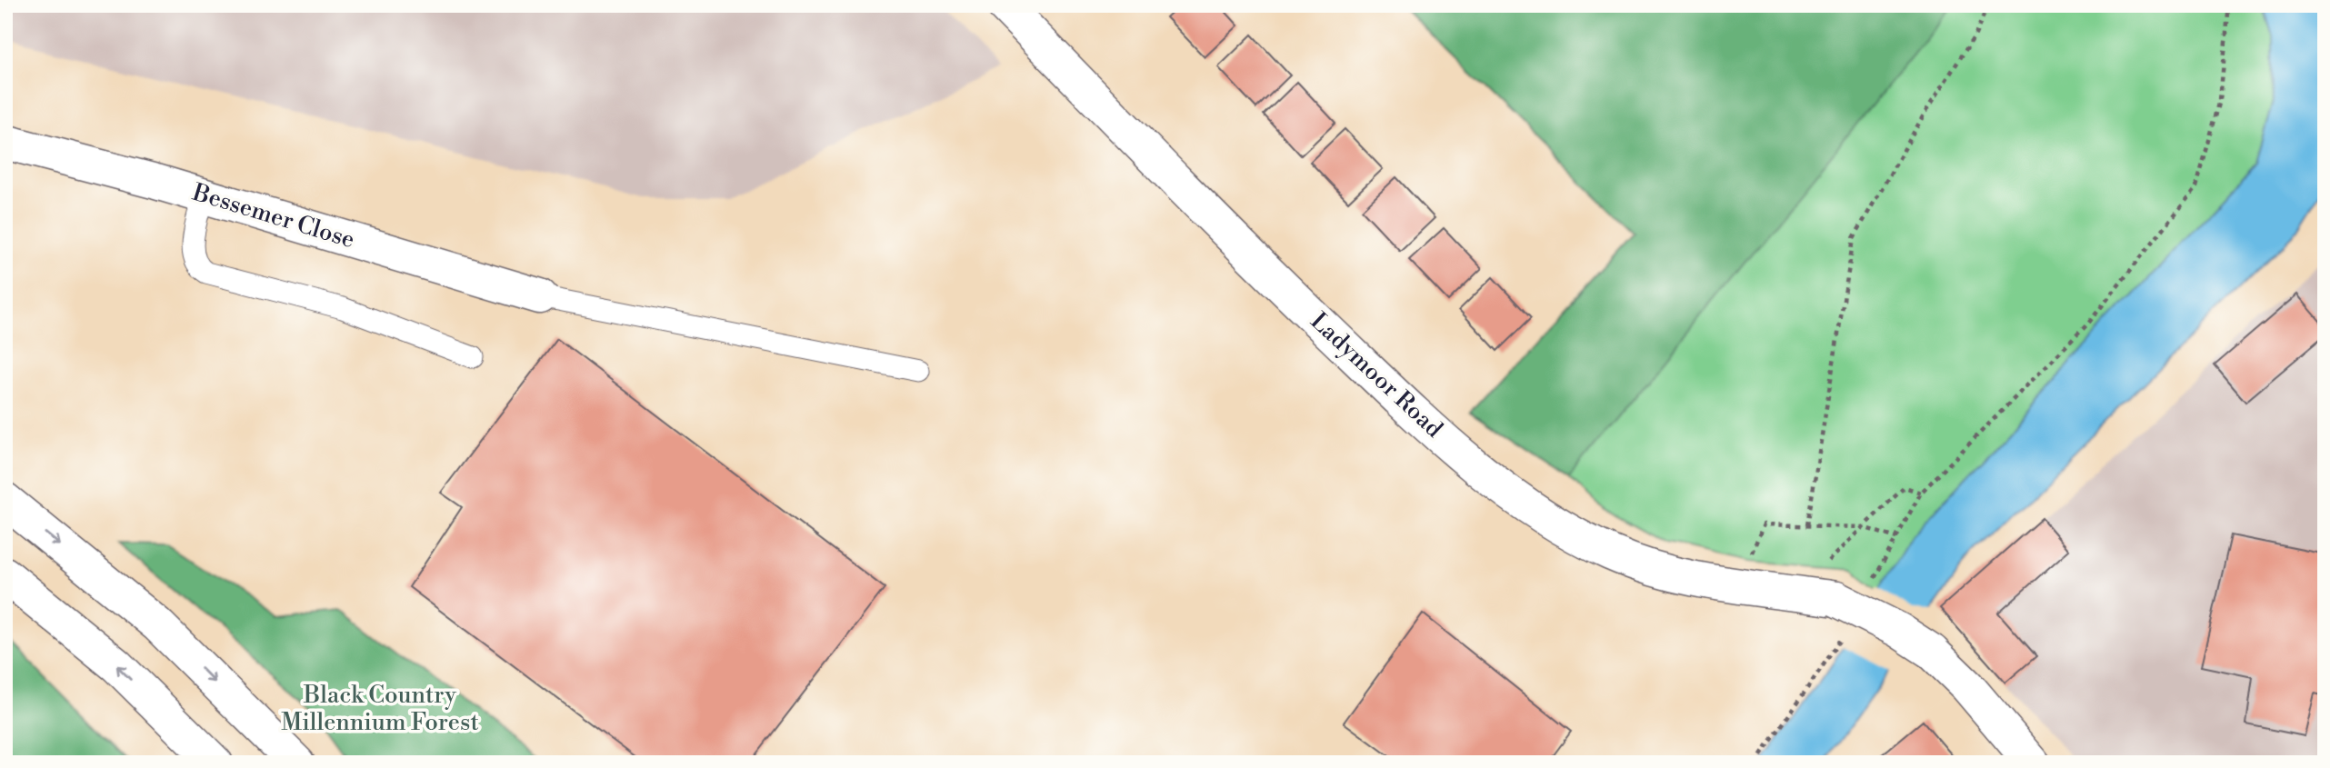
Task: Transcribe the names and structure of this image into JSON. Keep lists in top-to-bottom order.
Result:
{
  "streets": {
    "main road": ["Bessemer Close", "Ladymoor Road"]
  },
  "parks": ["Black Country Millennium Forest"]
}
